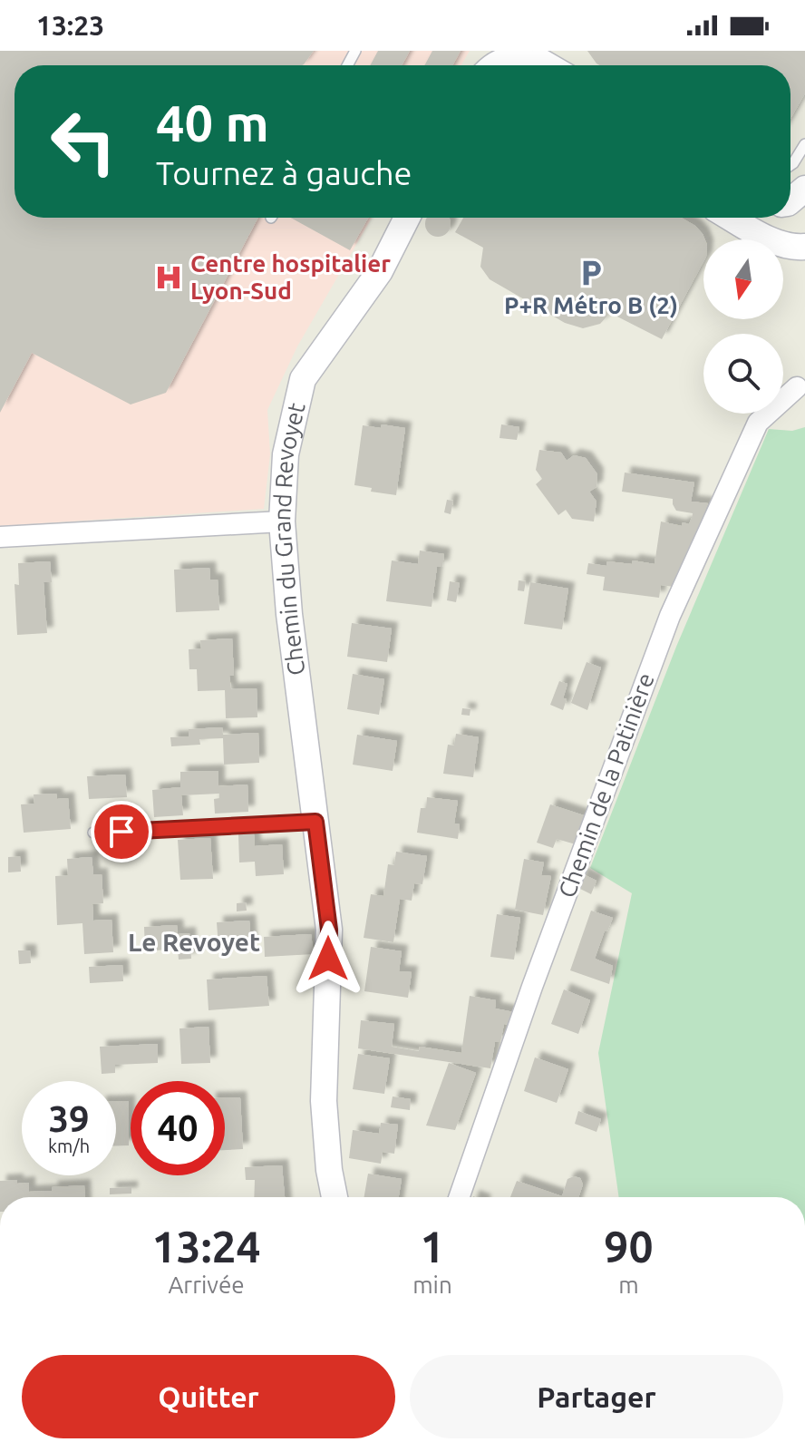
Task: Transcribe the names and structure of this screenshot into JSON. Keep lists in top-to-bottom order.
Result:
{
  "streets": {
    "street": ["Chemin du Grand Revoyet", "Chemin de la Patinière"]
  },
  "districts": ["Le Revoyet"],
  "places": {
    "parking": ["P+R Métro B (2)"],
    "hospital": ["Centre hospitalier Lyon-Sud"]
  },
  "north": "bottom",
  "page": {
    "status": "13:23",
    "turn": ["40 m", "Tournez à gauche"],
    "speed": "39 km/h",
    "limit": "40",
    "eta": [
      "13:24",
      "Arrivée",
      "1",
      "min",
      "90",
      "m"
    ],
    "buttons": ["Quitter", "Partager"]
  }
}
